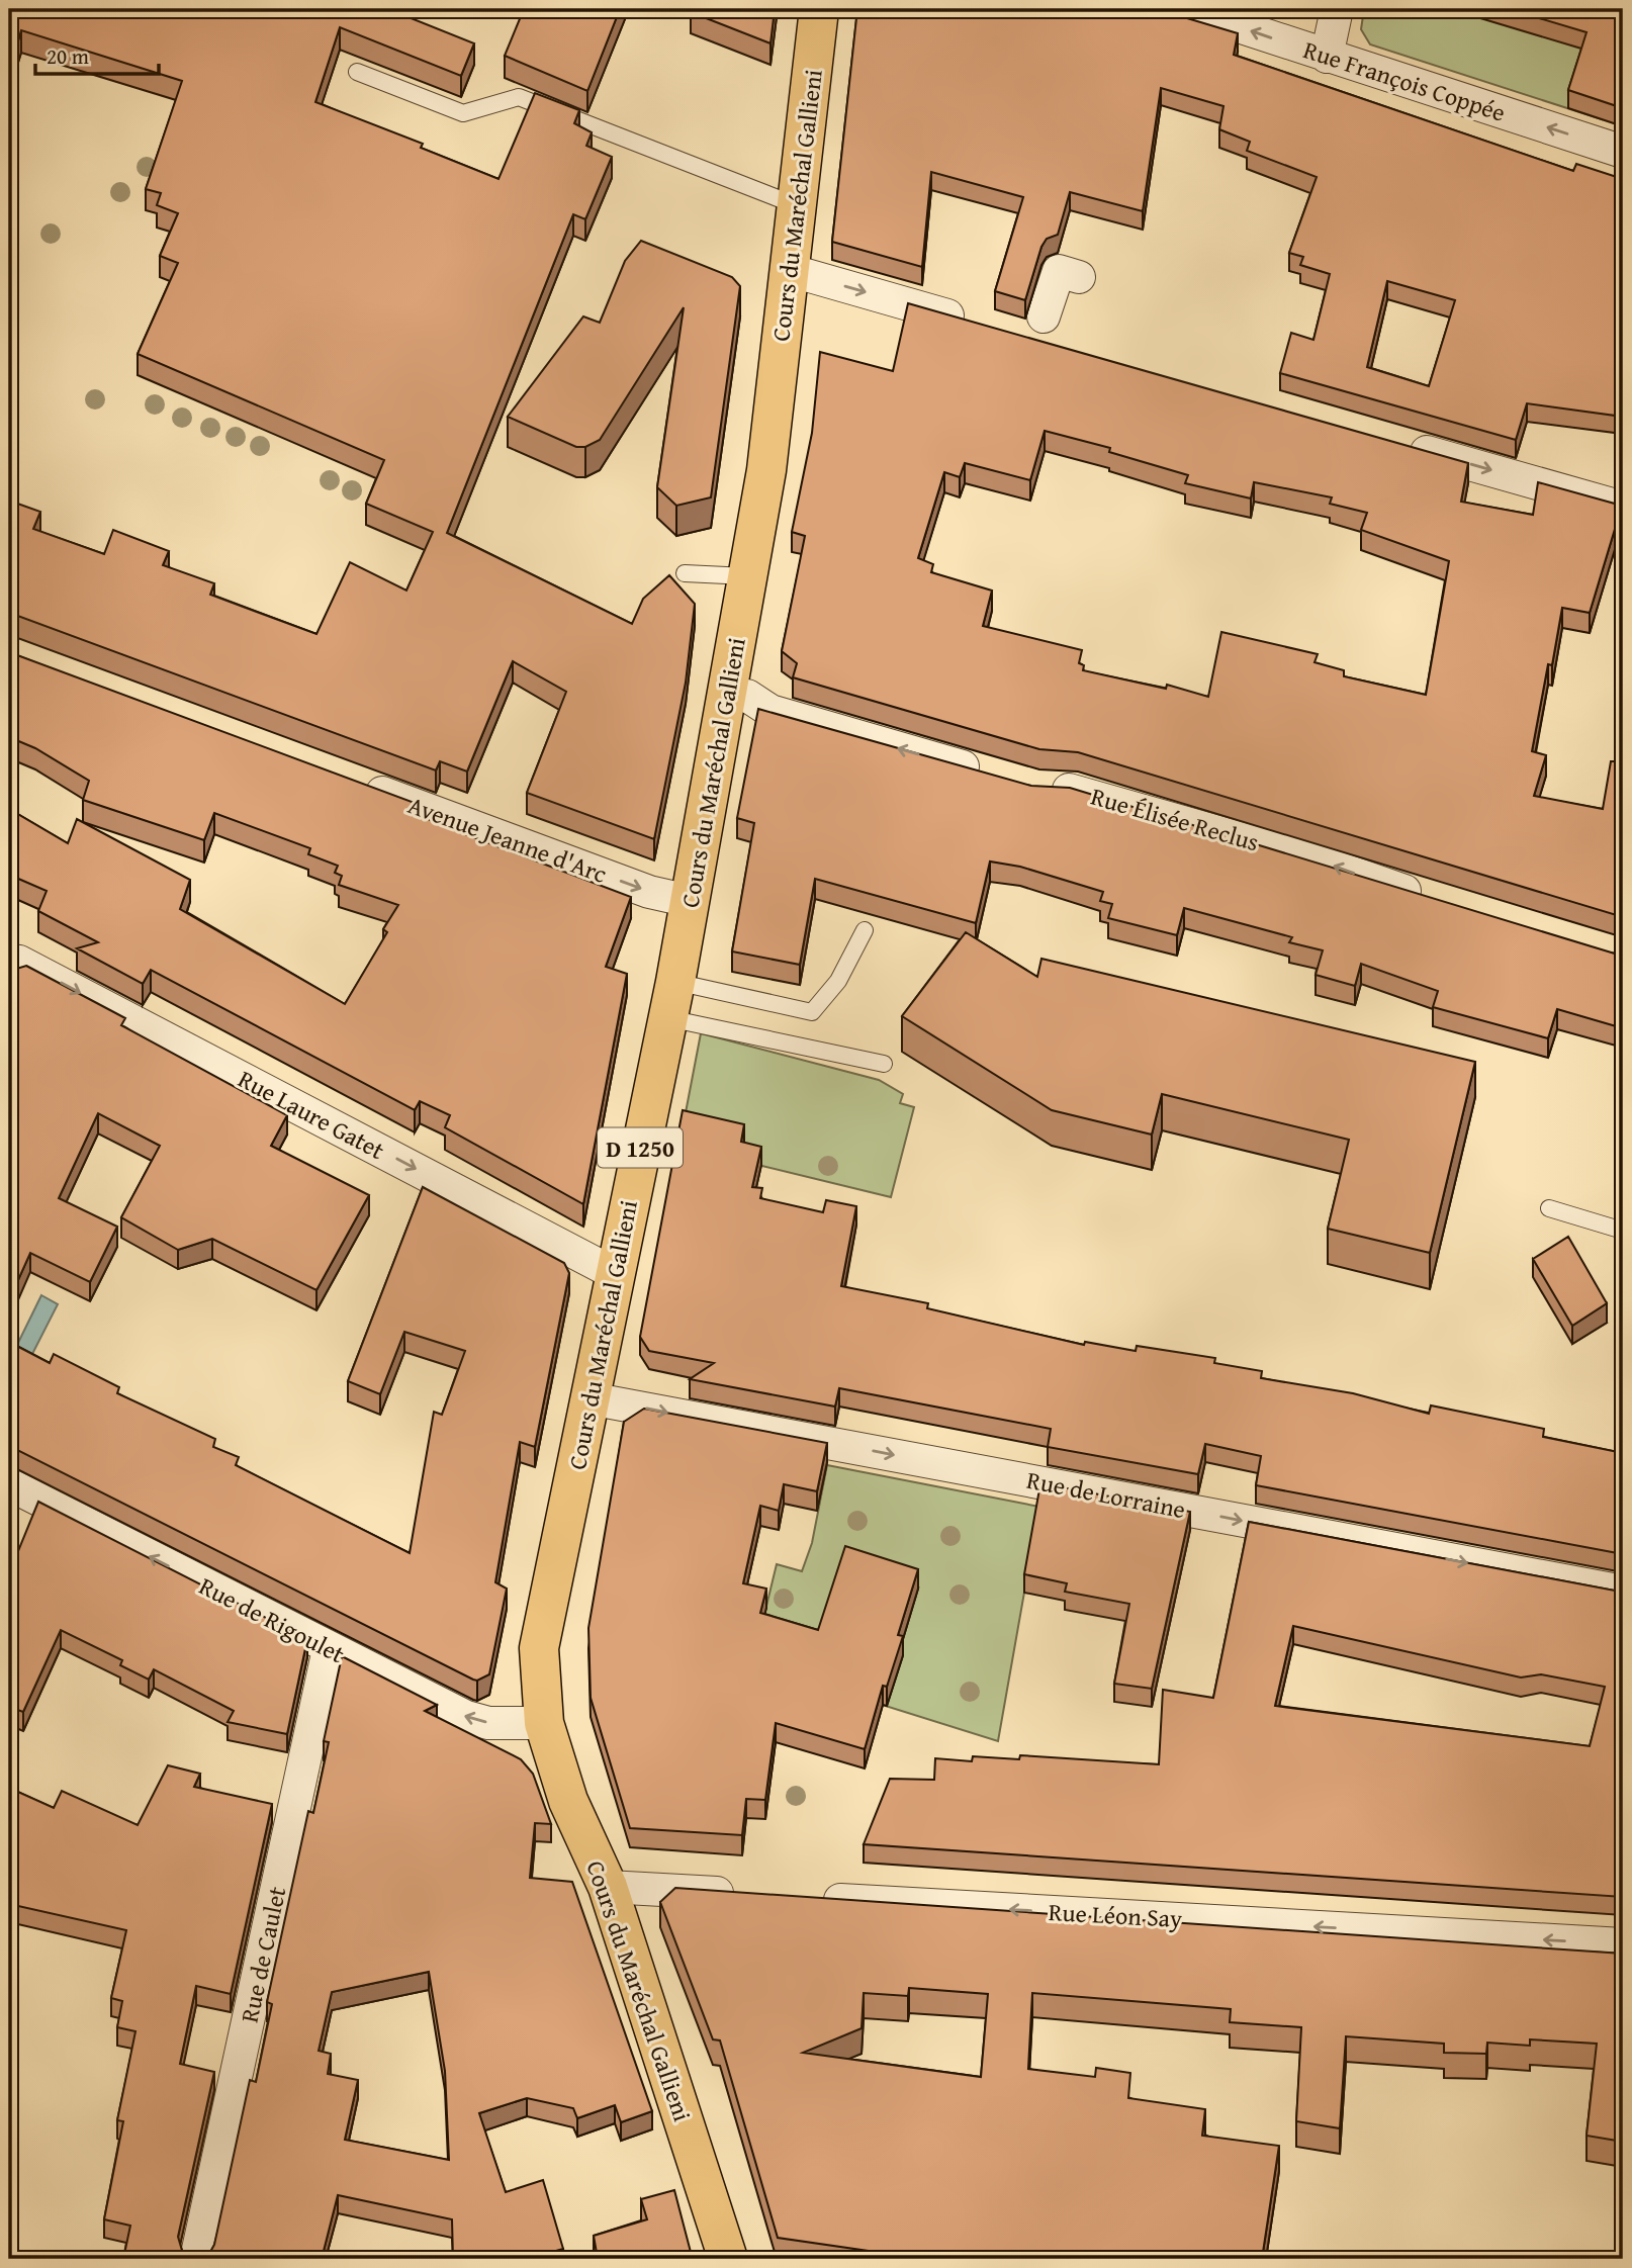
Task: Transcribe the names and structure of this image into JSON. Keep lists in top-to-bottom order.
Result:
{
  "streets": {
    "main road": ["Cours du Maréchal Gallieni", "D 1250"],
    "street": [
      "Rue François Coppée",
      "Rue Élisée Reclus",
      "Avenue Jeanne d'Arc",
      "Rue Laure Gatet",
      "Rue de Lorraine",
      "Rue de Rigoulet",
      "Rue Léon Say",
      "Rue de Caulet"
    ]
  },
  "crossings": [
    ["Cours du Maréchal Gallieni", "Avenue Jeanne d'Arc"],
    ["Cours du Maréchal Gallieni", "Rue Laure Gatet"],
    ["Cours du Maréchal Gallieni", "Rue de Lorraine"],
    ["Cours du Maréchal Gallieni", "Rue de Rigoulet"],
    ["Rue de Rigoulet", "Rue de Caulet"]
  ],
  "one_way": [
    "Rue François Coppée",
    "Rue Élisée Reclus",
    "Avenue Jeanne d'Arc",
    "Rue Laure Gatet",
    "Rue de Lorraine",
    "Rue de Rigoulet",
    "Rue Léon Say"
  ],
  "scale_bar": "20 m"
}
